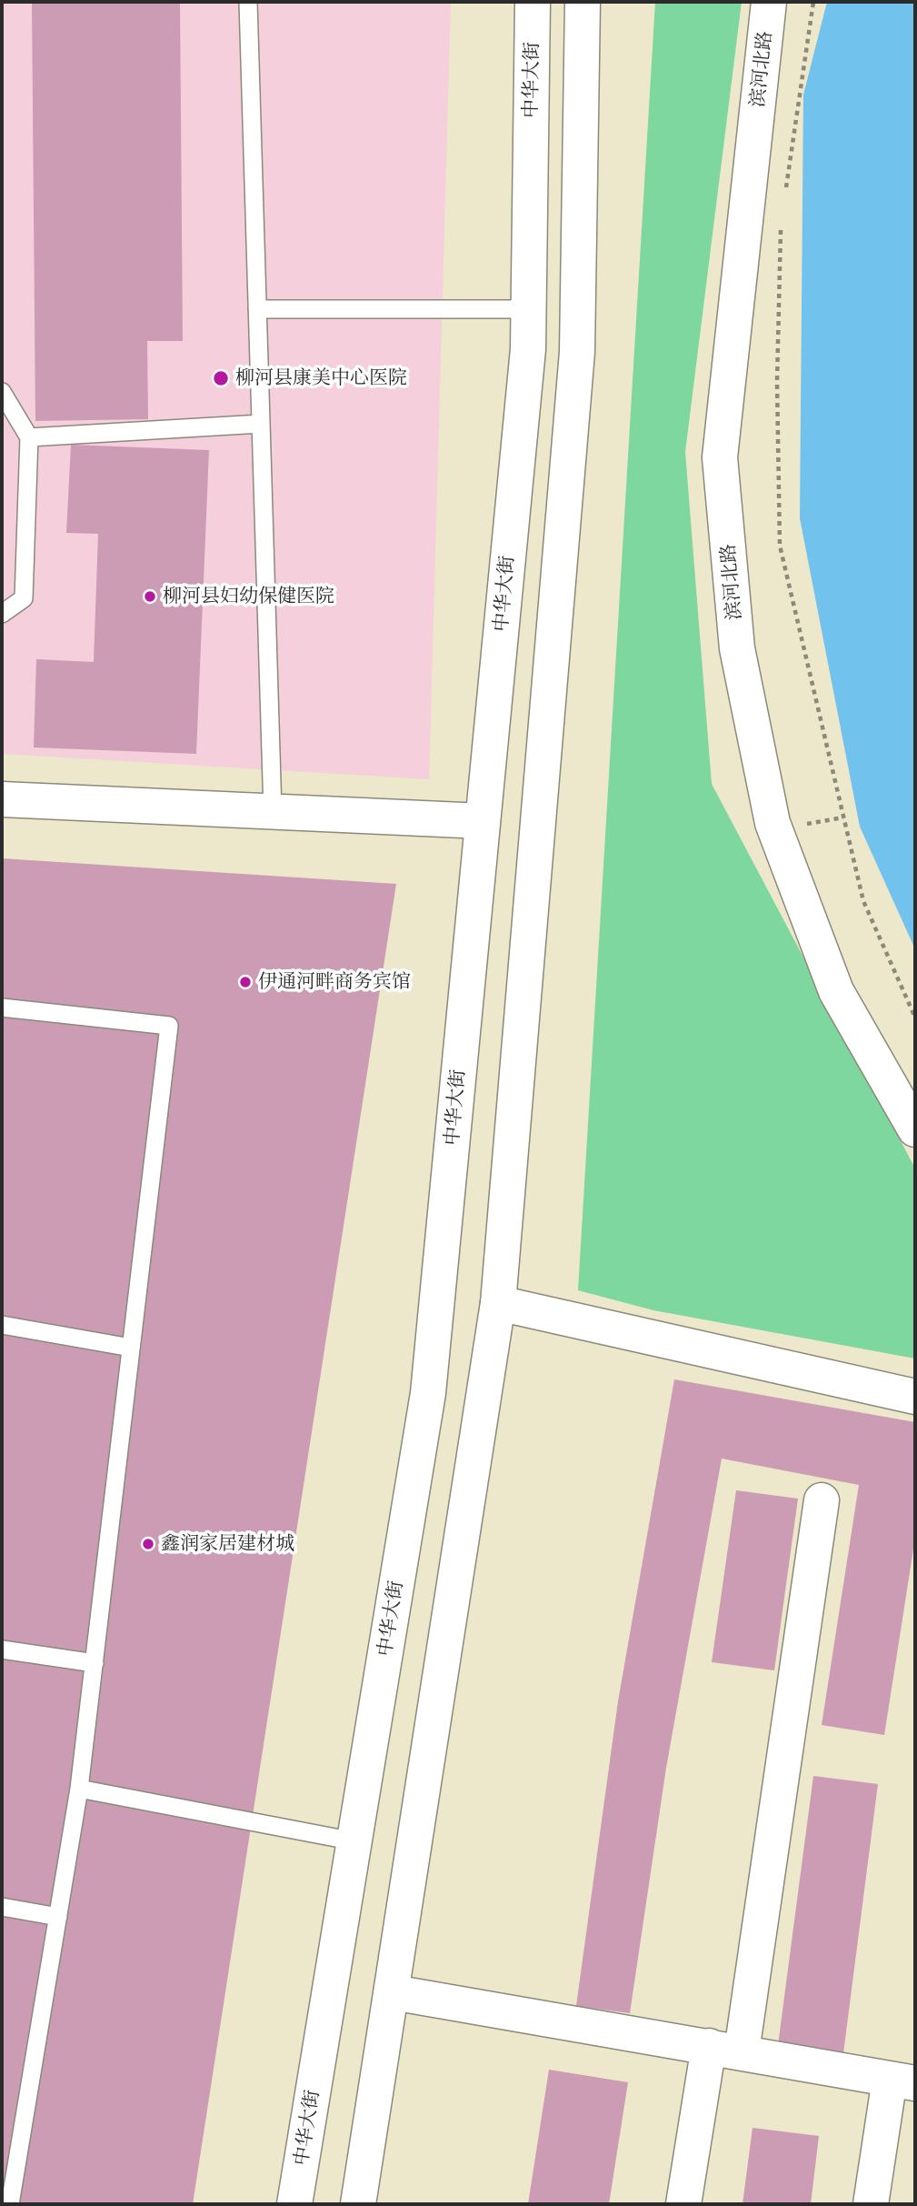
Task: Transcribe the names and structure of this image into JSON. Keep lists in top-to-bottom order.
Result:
{
  "streets": {
    "main road": ["滨河北路", "中华大街"]
  },
  "places": [
    "柳河县康美中心医院",
    "柳河县妇幼保健医院",
    "伊通河畔商务宾馆",
    "鑫润家居建材城"
  ]
}
